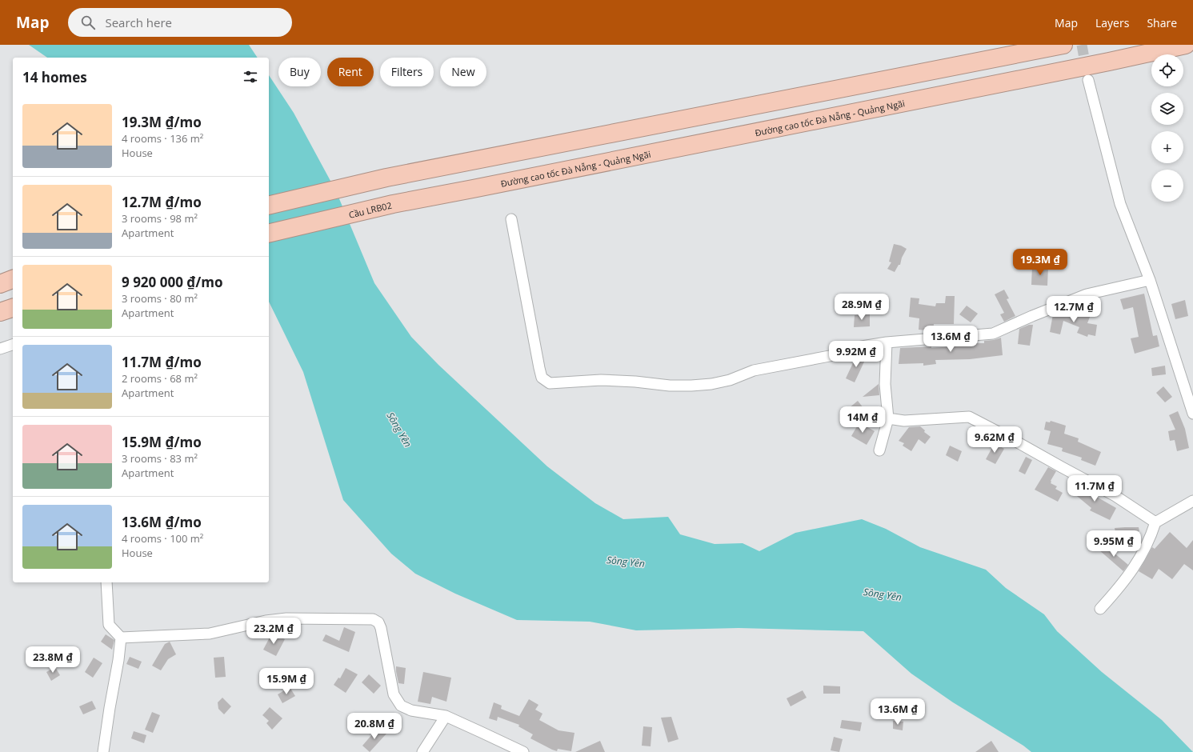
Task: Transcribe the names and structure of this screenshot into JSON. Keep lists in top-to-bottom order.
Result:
{
  "streets": {
    "highway": ["Đường cao tốc Đà Nẵng - Quảng Ngãi", "Cầu LRB02"]
  },
  "crossings": [
    ["Đường cao tốc Đà Nẵng - Quảng Ngãi", "Cầu LRB02"]
  ],
  "water": ["Sông Yên"],
  "page": {
    "header": "Map",
    "search": "Search here",
    "nav": ["Map", "Layers", "Share"],
    "map_buttons": ["+", "−"],
    "chip": [
      "Buy",
      "Rent",
      "Filters",
      "New"
    ],
    "heading": "14 homes",
    "list": [
      {
        "name": "19.3M ₫/mo",
        "note": "4 rooms · 136 m² · House"
      },
      {
        "name": "12.7M ₫/mo",
        "note": "3 rooms · 98 m² · Apartment"
      },
      {
        "name": "9 920 000 ₫/mo",
        "note": "3 rooms · 80 m² · Apartment"
      },
      {
        "name": "11.7M ₫/mo",
        "note": "2 rooms · 68 m² · Apartment"
      },
      {
        "name": "15.9M ₫/mo",
        "note": "3 rooms · 83 m² · Apartment"
      },
      {
        "name": "13.6M ₫/mo",
        "note": "4 rooms · 100 m² · House"
      }
    ],
    "price": [
      "19.3M ₫",
      "28.9M ₫",
      "12.7M ₫",
      "13.6M ₫",
      "9.92M ₫",
      "14M ₫",
      "9.62M ₫",
      "11.7M ₫",
      "9.95M ₫",
      "23.2M ₫",
      "23.8M ₫",
      "15.9M ₫",
      "13.6M ₫",
      "20.8M ₫"
    ]
  }
}
